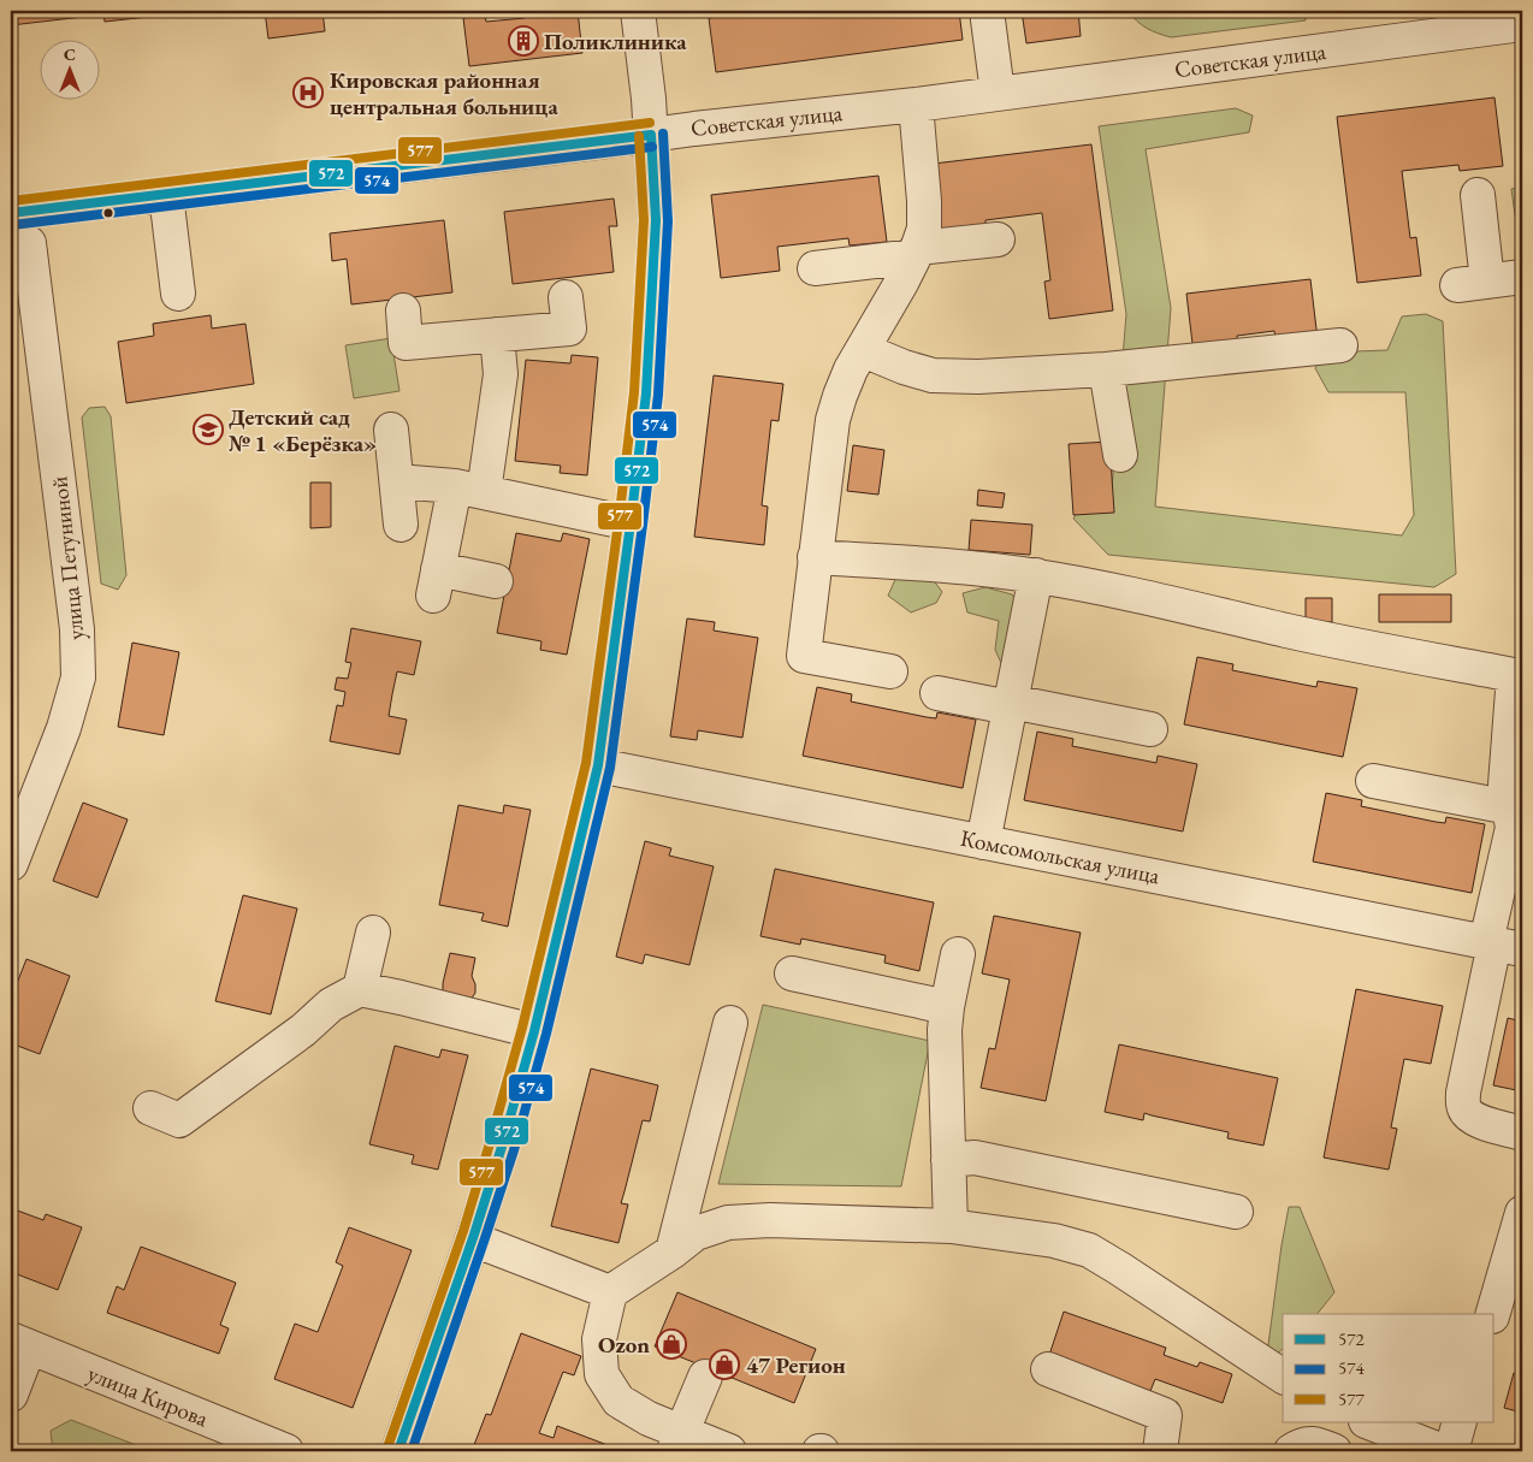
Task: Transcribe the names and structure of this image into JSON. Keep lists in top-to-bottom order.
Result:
{
  "streets": {
    "street": [
      "Советская улица",
      "улица Петуниной",
      "Комсомольская улица",
      "улица Кирова"
    ]
  },
  "places": {
    "building": ["Поликлиника"],
    "hospital": ["Кировская районная центральная больница"],
    "school or university": ["Детский сад № 1 «Берёзка»"],
    "shop": ["Ozon", "47 Регион"]
  },
  "lines": ["transit line 577", "transit line 574", "transit line 572"],
  "legend": ["572", "574", "577"],
  "north": "top"
}
